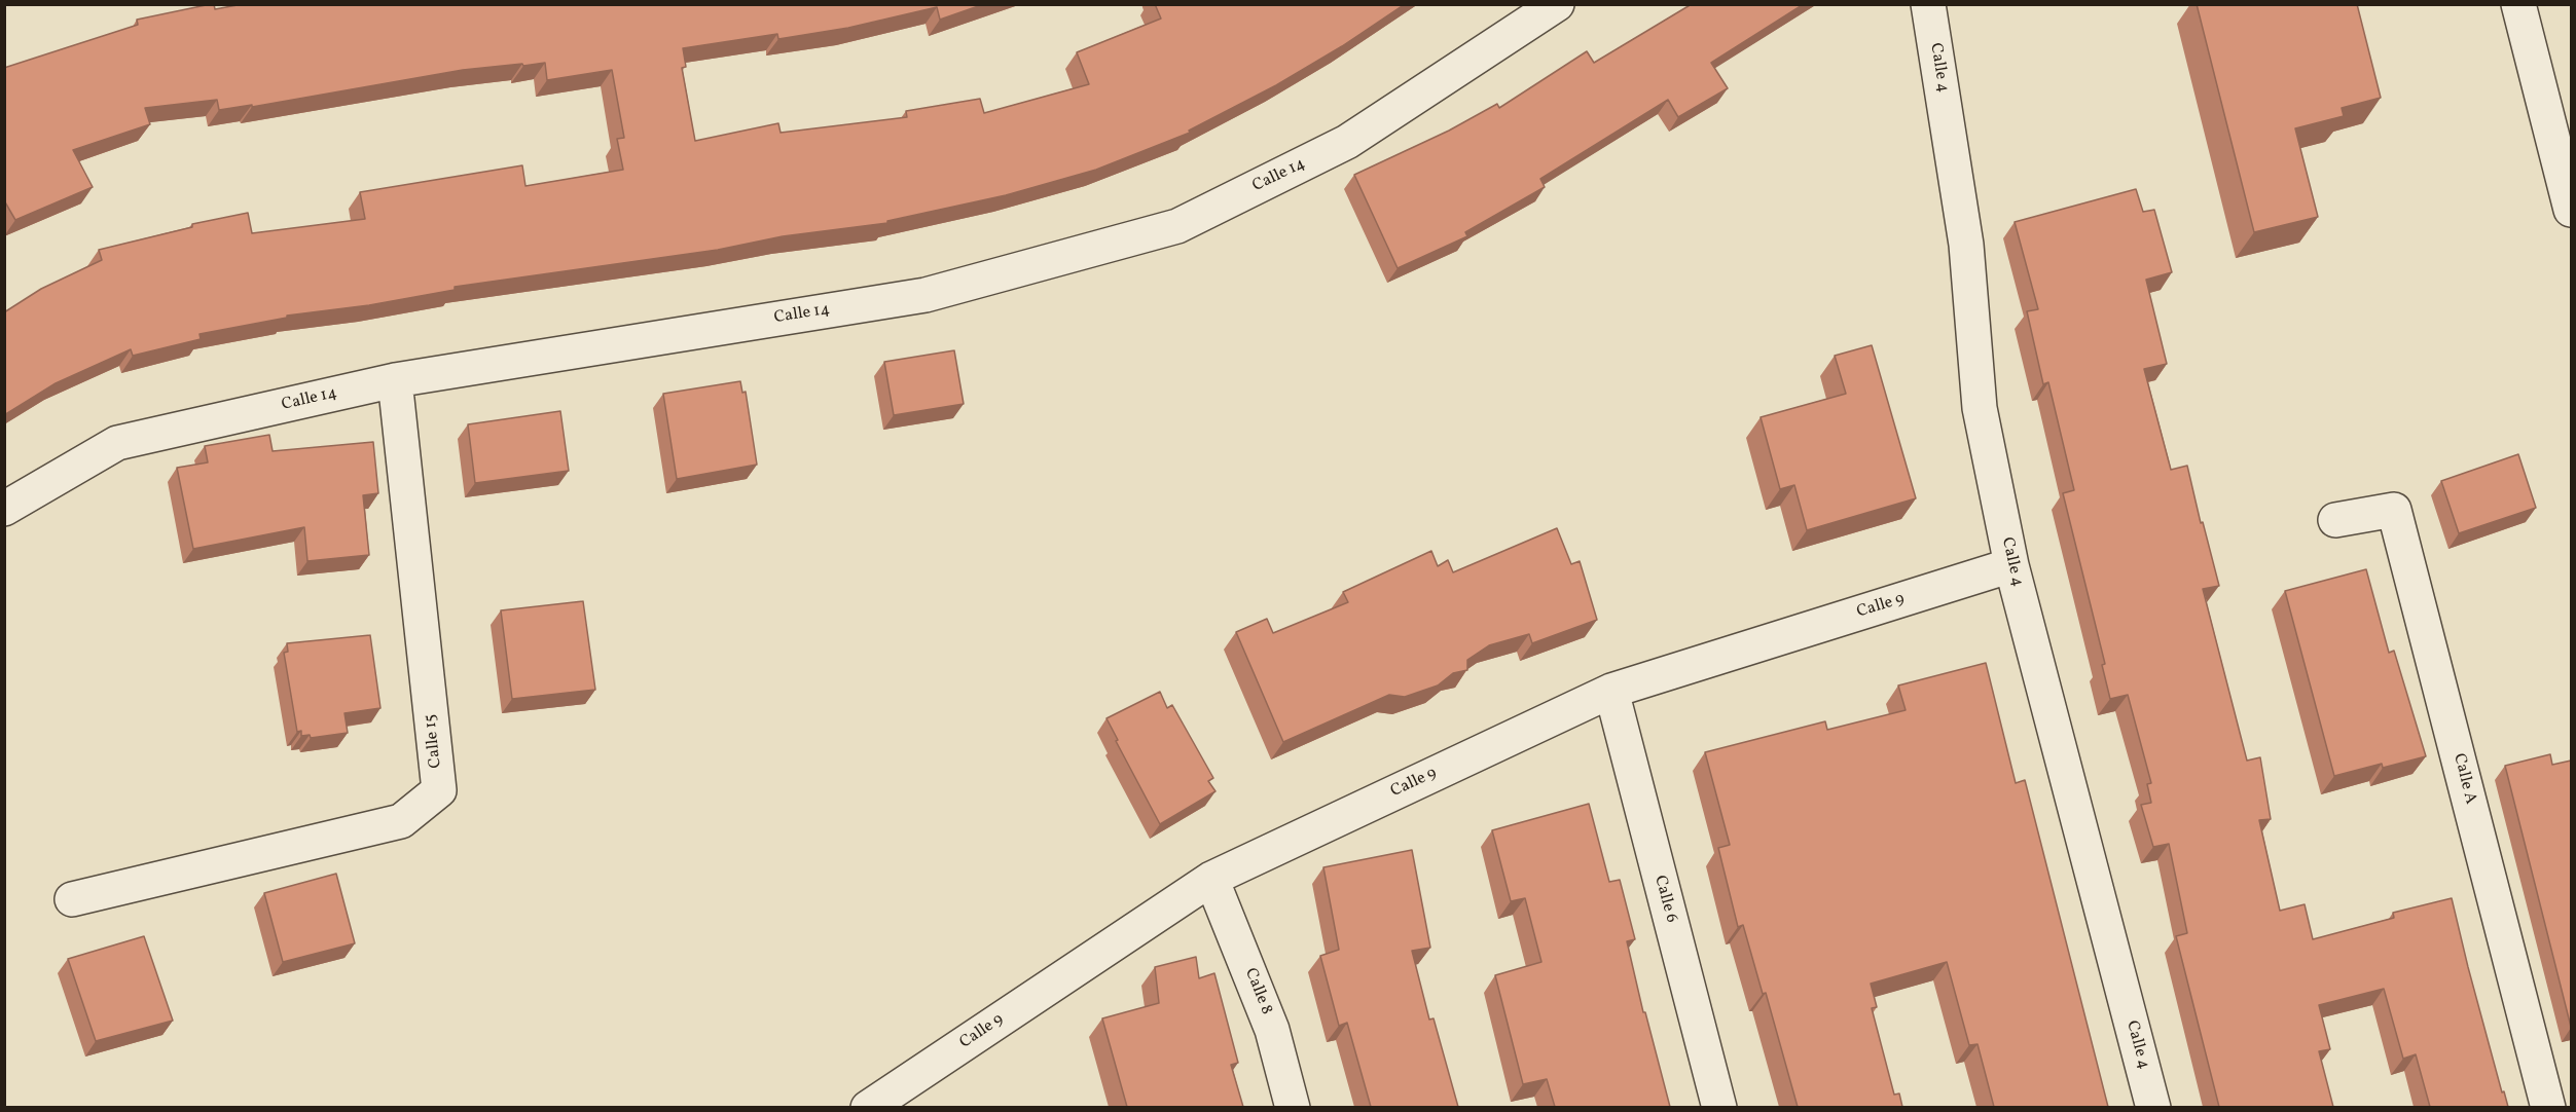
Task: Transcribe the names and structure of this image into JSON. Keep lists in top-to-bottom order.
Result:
{
  "streets": {
    "street": [
      "Calle 4",
      "Calle 14",
      "Calle 9",
      "Calle 15",
      "Calle A",
      "Calle 6",
      "Calle 8"
    ]
  },
  "crossings": [
    ["Calle 4", "Calle 9"],
    ["Calle 14", "Calle 15"],
    ["Calle 9", "Calle 6"],
    ["Calle 9", "Calle 8"]
  ]
}
